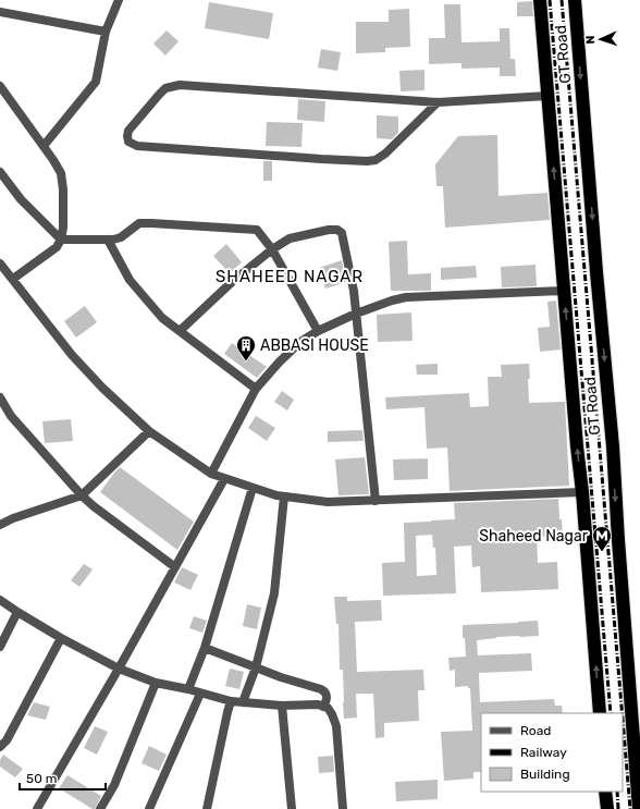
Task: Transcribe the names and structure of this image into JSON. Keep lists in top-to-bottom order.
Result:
{
  "streets": {
    "highway": ["GT Road"]
  },
  "districts": ["SHAHEED NAGAR"],
  "places": {
    "building": ["ABBASI HOUSE"],
    "metro station": ["Shaheed Nagar"]
  },
  "legend": ["Road", "Railway", "Building"],
  "scale_bar": "50 m",
  "north": "left"
}
